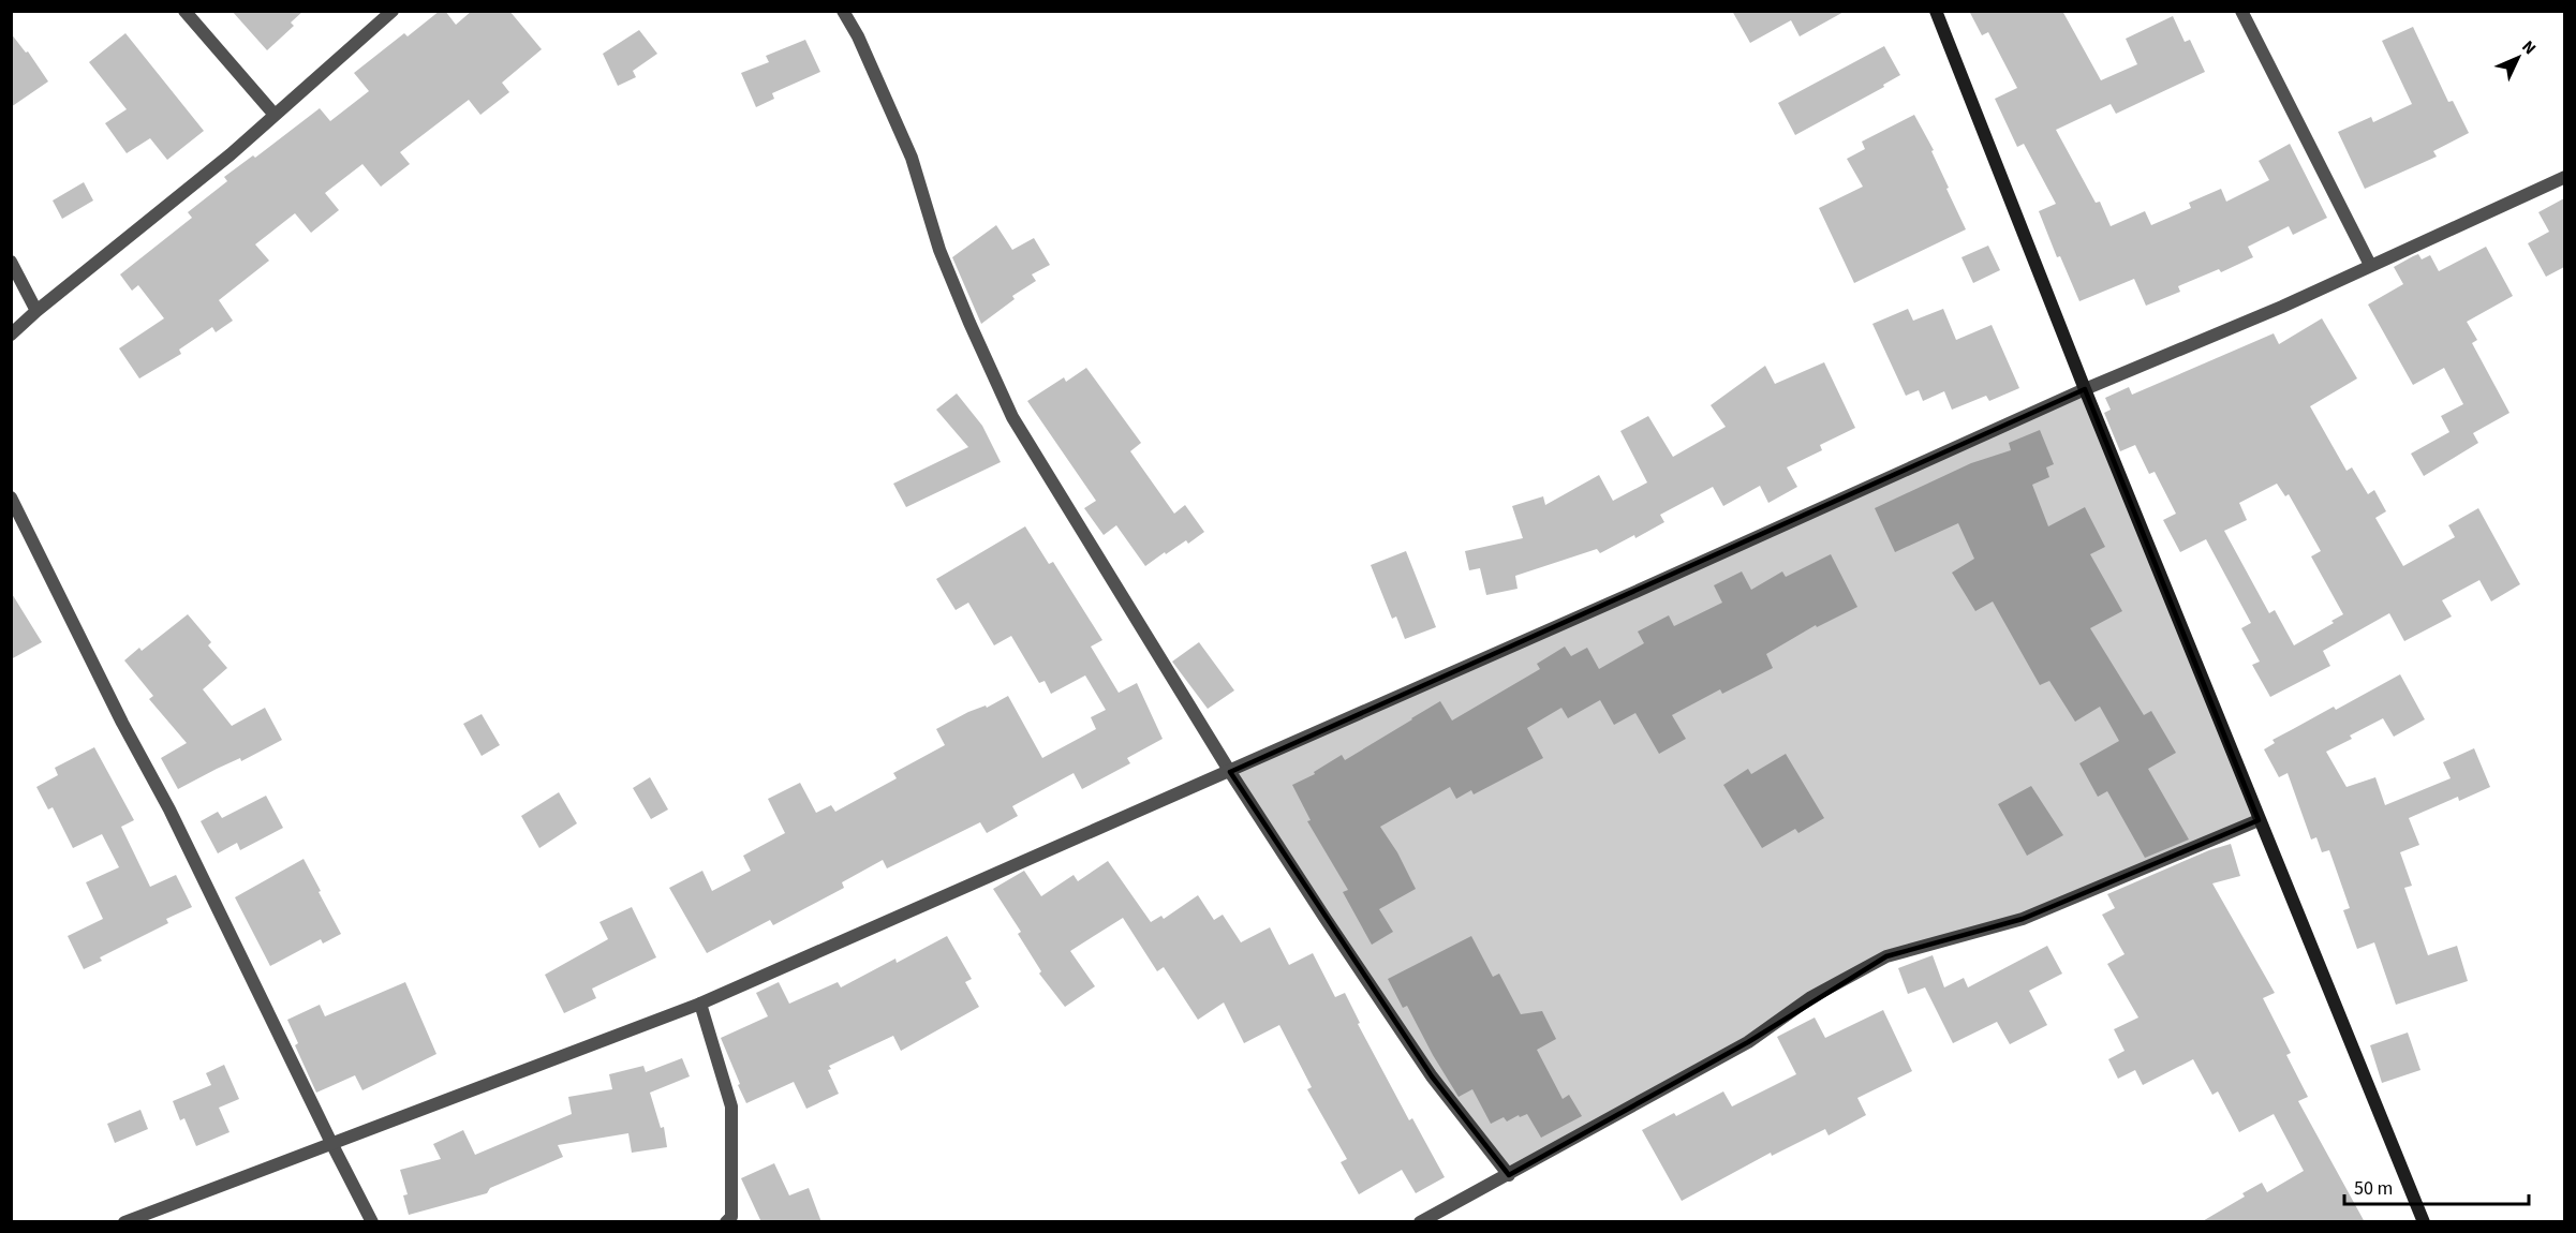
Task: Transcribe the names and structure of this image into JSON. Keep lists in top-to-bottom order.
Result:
{
  "scale_bar": "50 m",
  "north": "top right"
}
